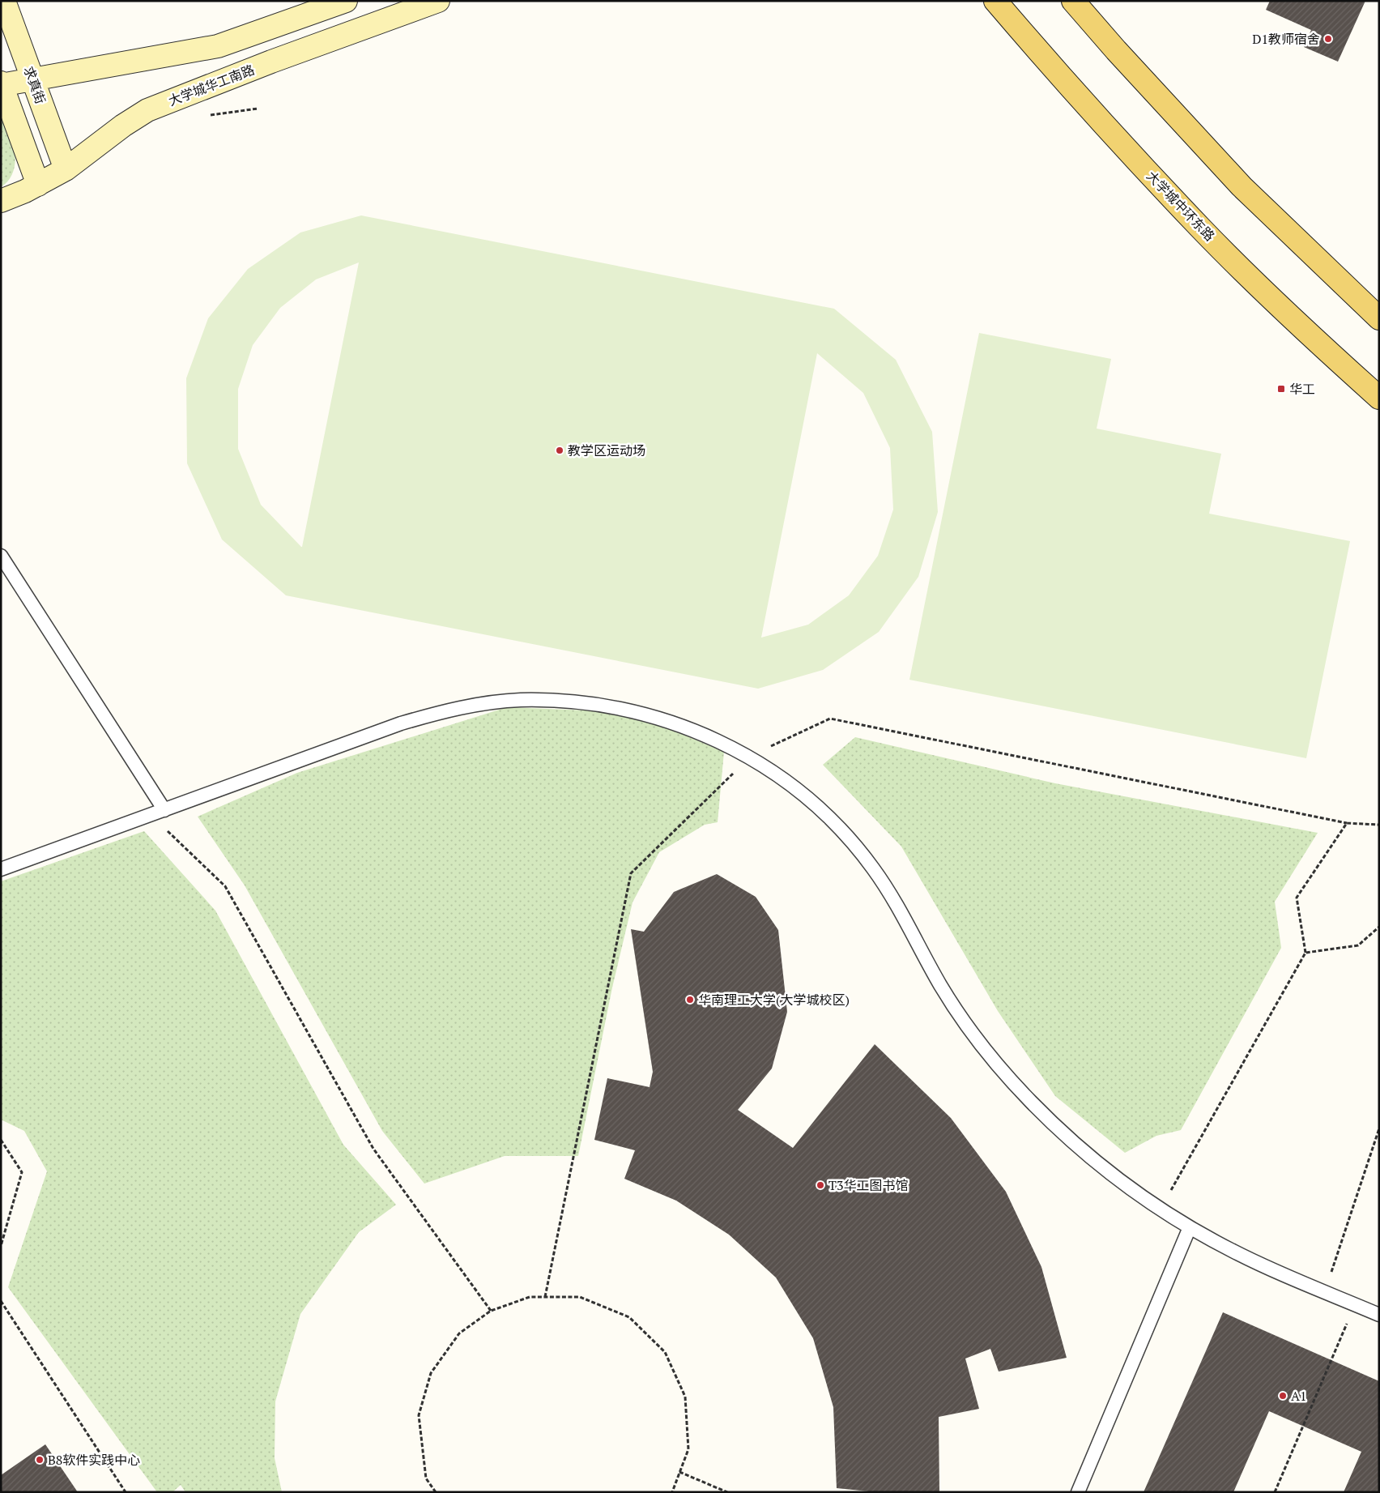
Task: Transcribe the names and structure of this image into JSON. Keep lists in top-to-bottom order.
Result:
{
  "streets": {
    "main road": ["求真街", "大学城华工南路", "大学城中环东路"]
  },
  "crossings": [
    ["求真街", "大学城华工南路"]
  ],
  "places": {
    "other": [
      "D1教师宿舍",
      "教学区运动场",
      "华南理工大学(大学城校区)",
      "T3华工图书馆",
      "A1",
      "B8软件实践中心"
    ],
    "transit": ["华工"]
  }
}
